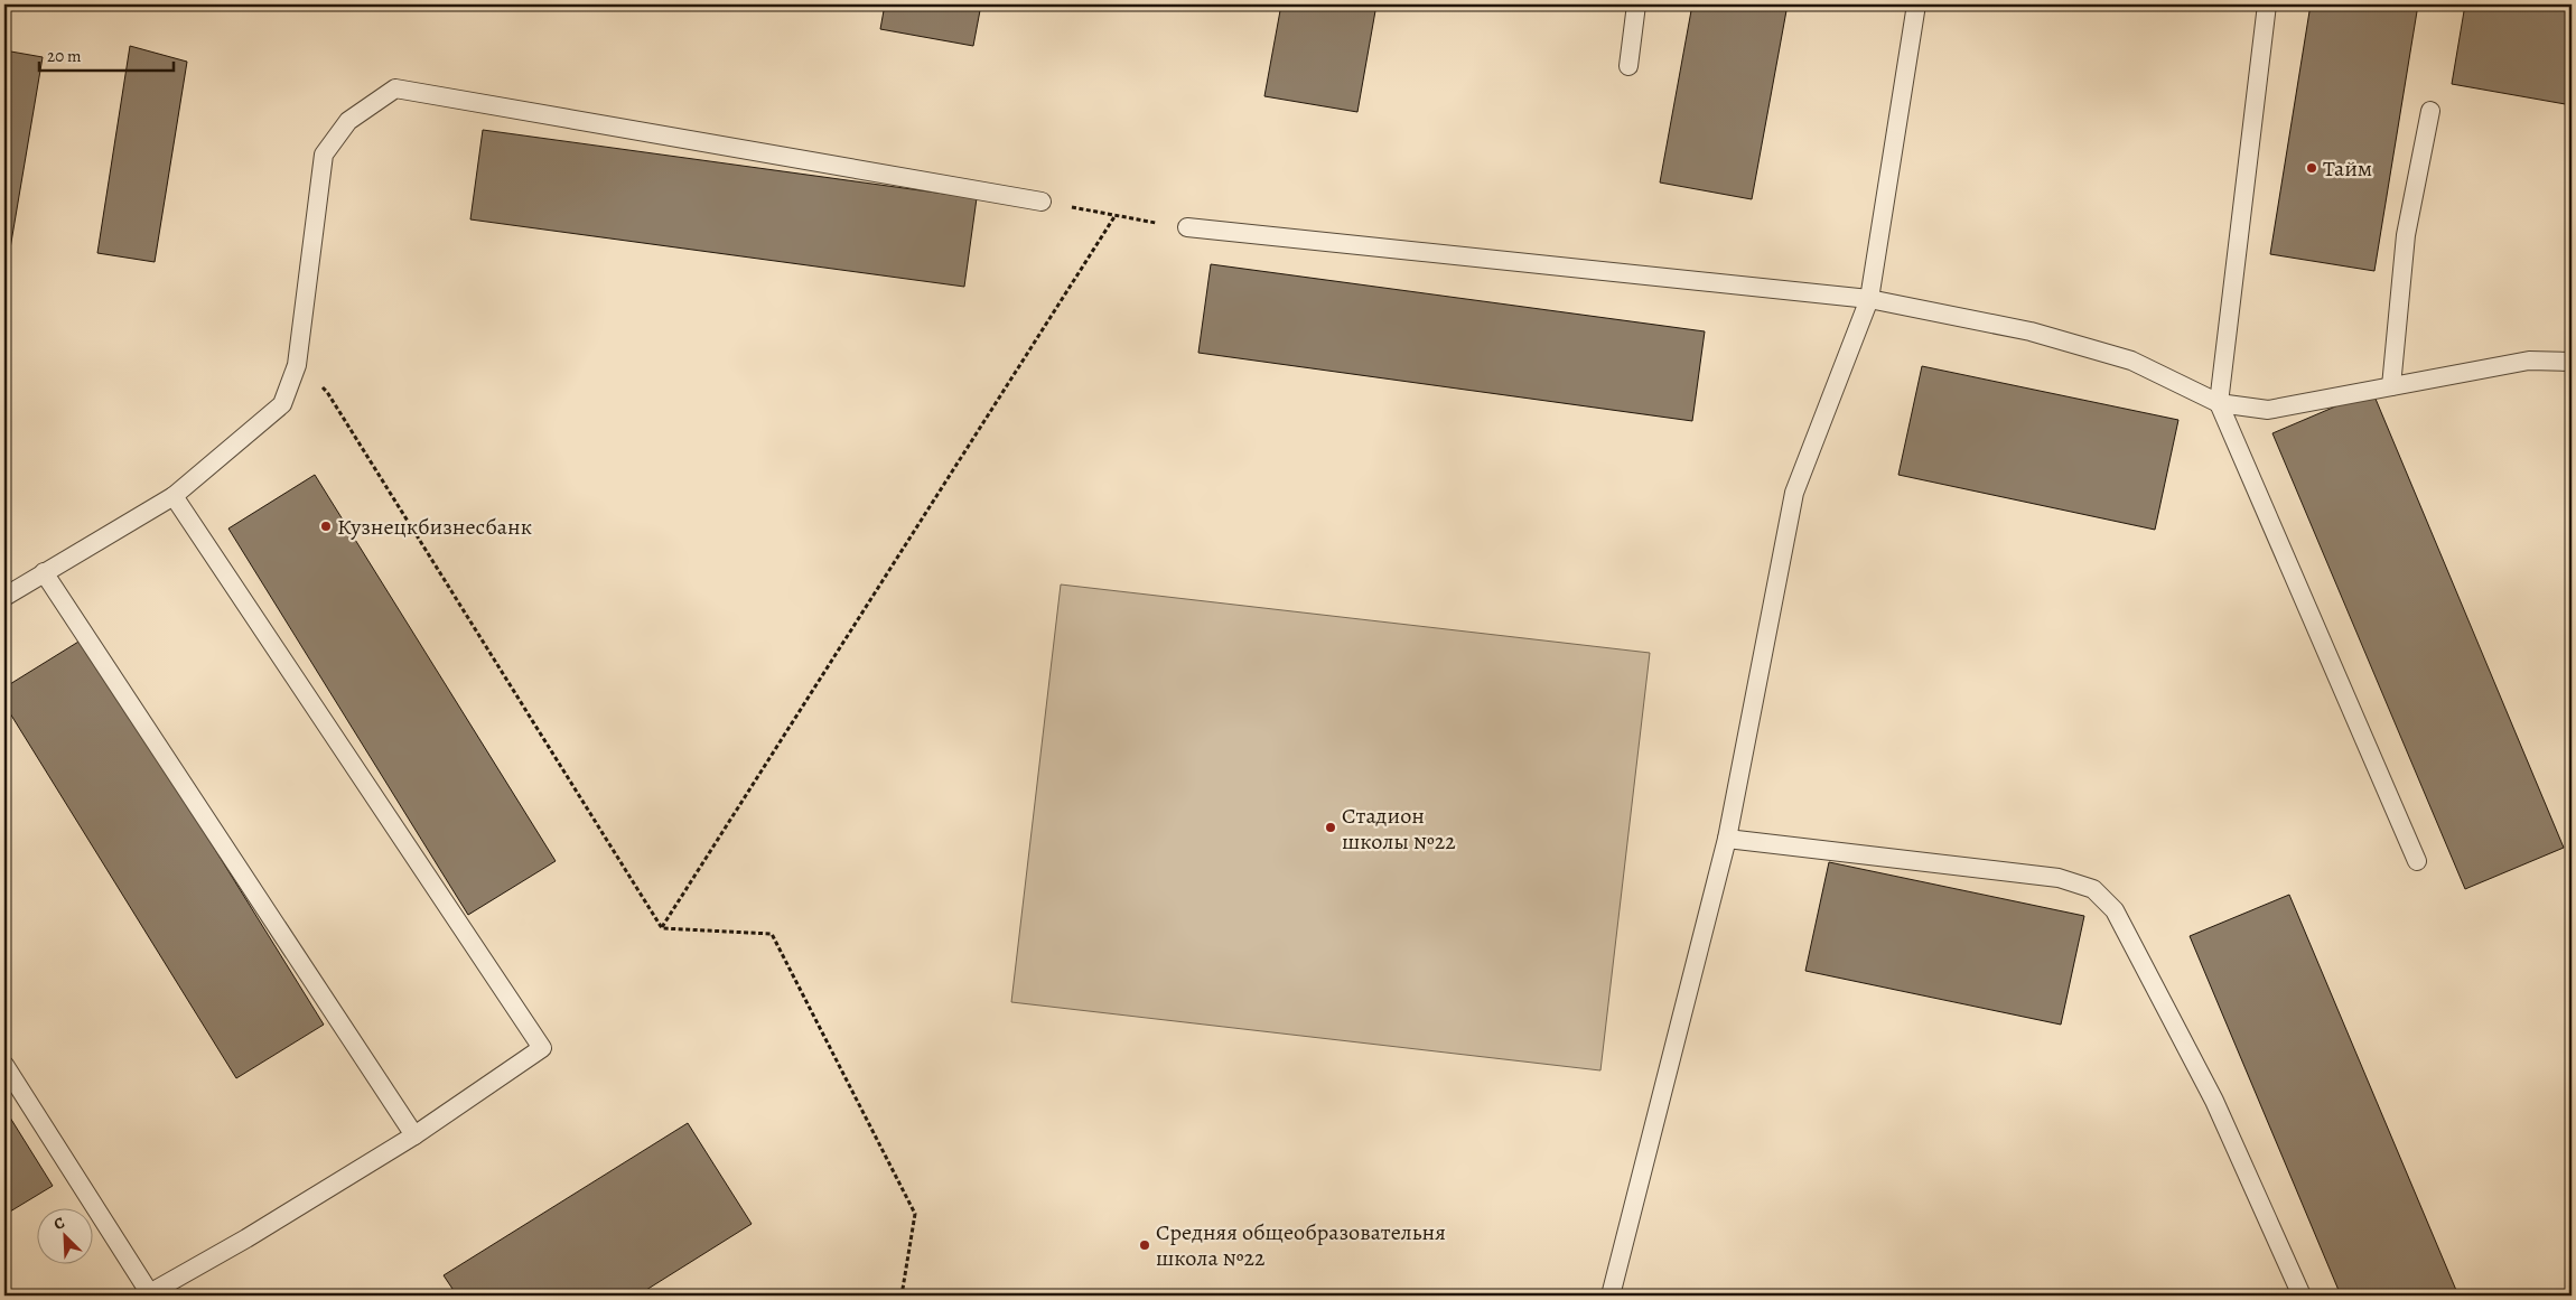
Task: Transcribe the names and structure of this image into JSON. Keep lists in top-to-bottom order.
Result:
{
  "places": [
    "Тайм",
    "Кузнецкбизнесбанк",
    "Стадион школы №22",
    "Средняя общеобразовательня школа №22"
  ],
  "scale_bar": "20 m",
  "north": "top left"
}
